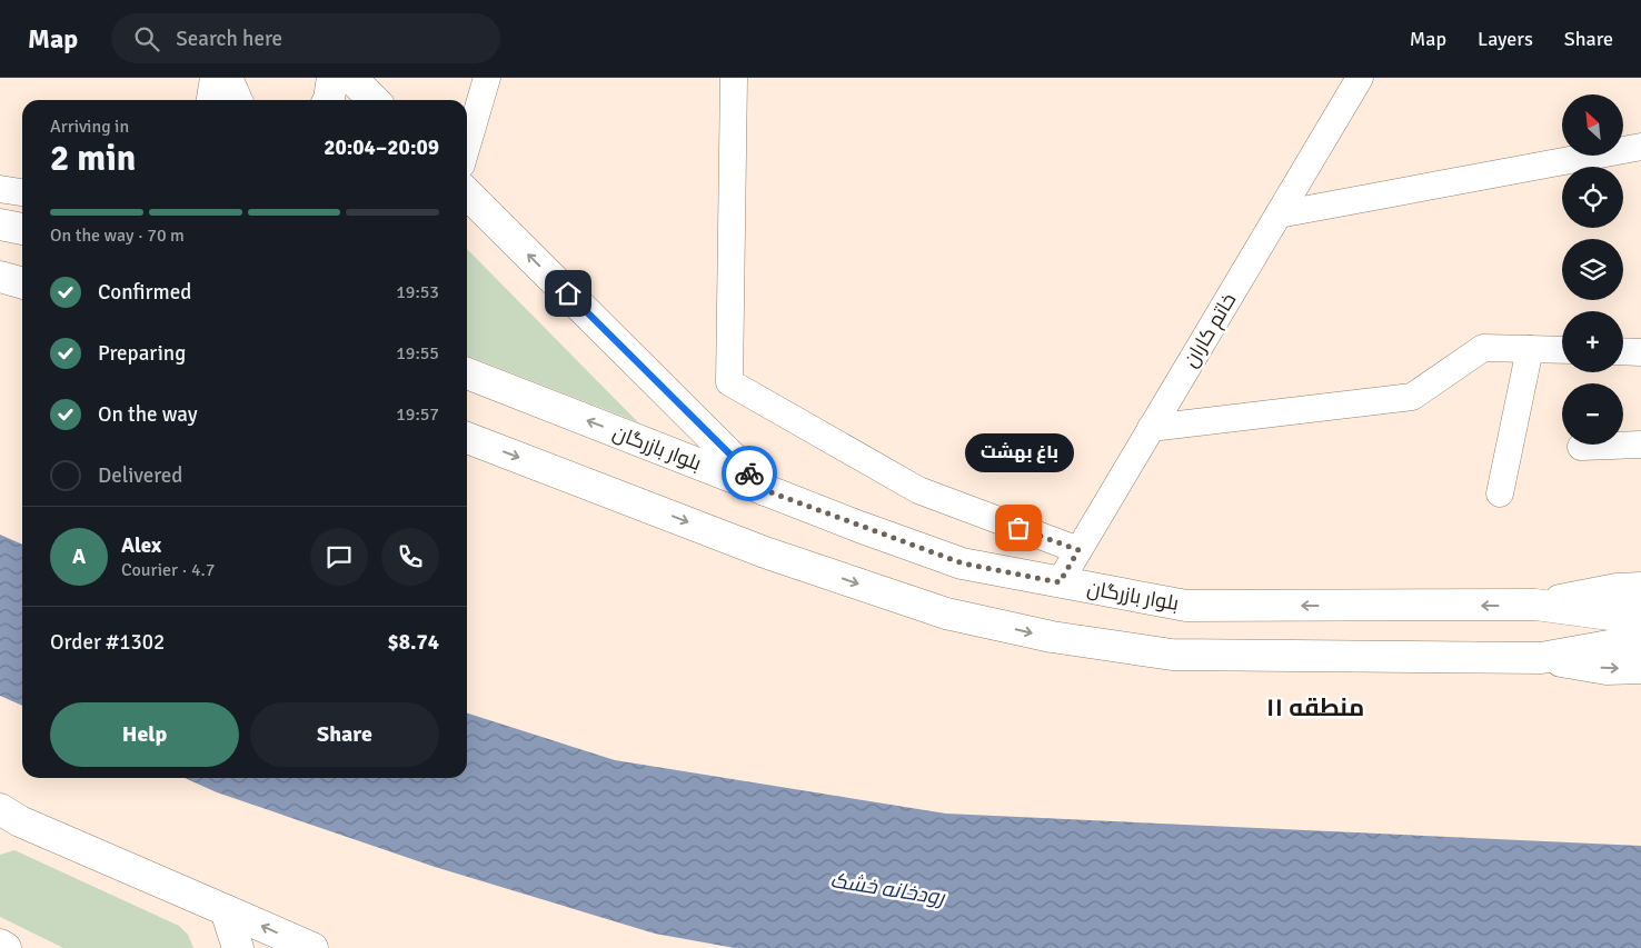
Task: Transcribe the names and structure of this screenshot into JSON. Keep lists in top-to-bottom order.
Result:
{
  "streets": {
    "main road": ["بلوار بازرگان"],
    "street": ["خاتم کاران"]
  },
  "crossings": [
    ["خاتم کاران", "بلوار بازرگان"]
  ],
  "districts": ["منطقه ۱۱"],
  "water": ["رودخانه خشک"],
  "places": ["باغ بهشت"],
  "north": "top left",
  "page": {
    "header": "Map",
    "search": "Search here",
    "nav": ["Map", "Layers", "Share"],
    "map_buttons": ["+", "−"],
    "heading": ["2 min", "Arriving in", "20:04–20:09"],
    "panel": [
      "Alex",
      "Courier · 4.7",
      "Order #1302",
      "$8.74"
    ],
    "bar": "On the way · 70 m",
    "list": [
      ["Confirmed", "19:53"],
      ["Preparing", "19:55"],
      ["On the way", "19:57"],
      "Delivered"
    ],
    "bubble": "باغ بهشت",
    "round": "A",
    "buttons": ["Help", "Share"]
  }
}
